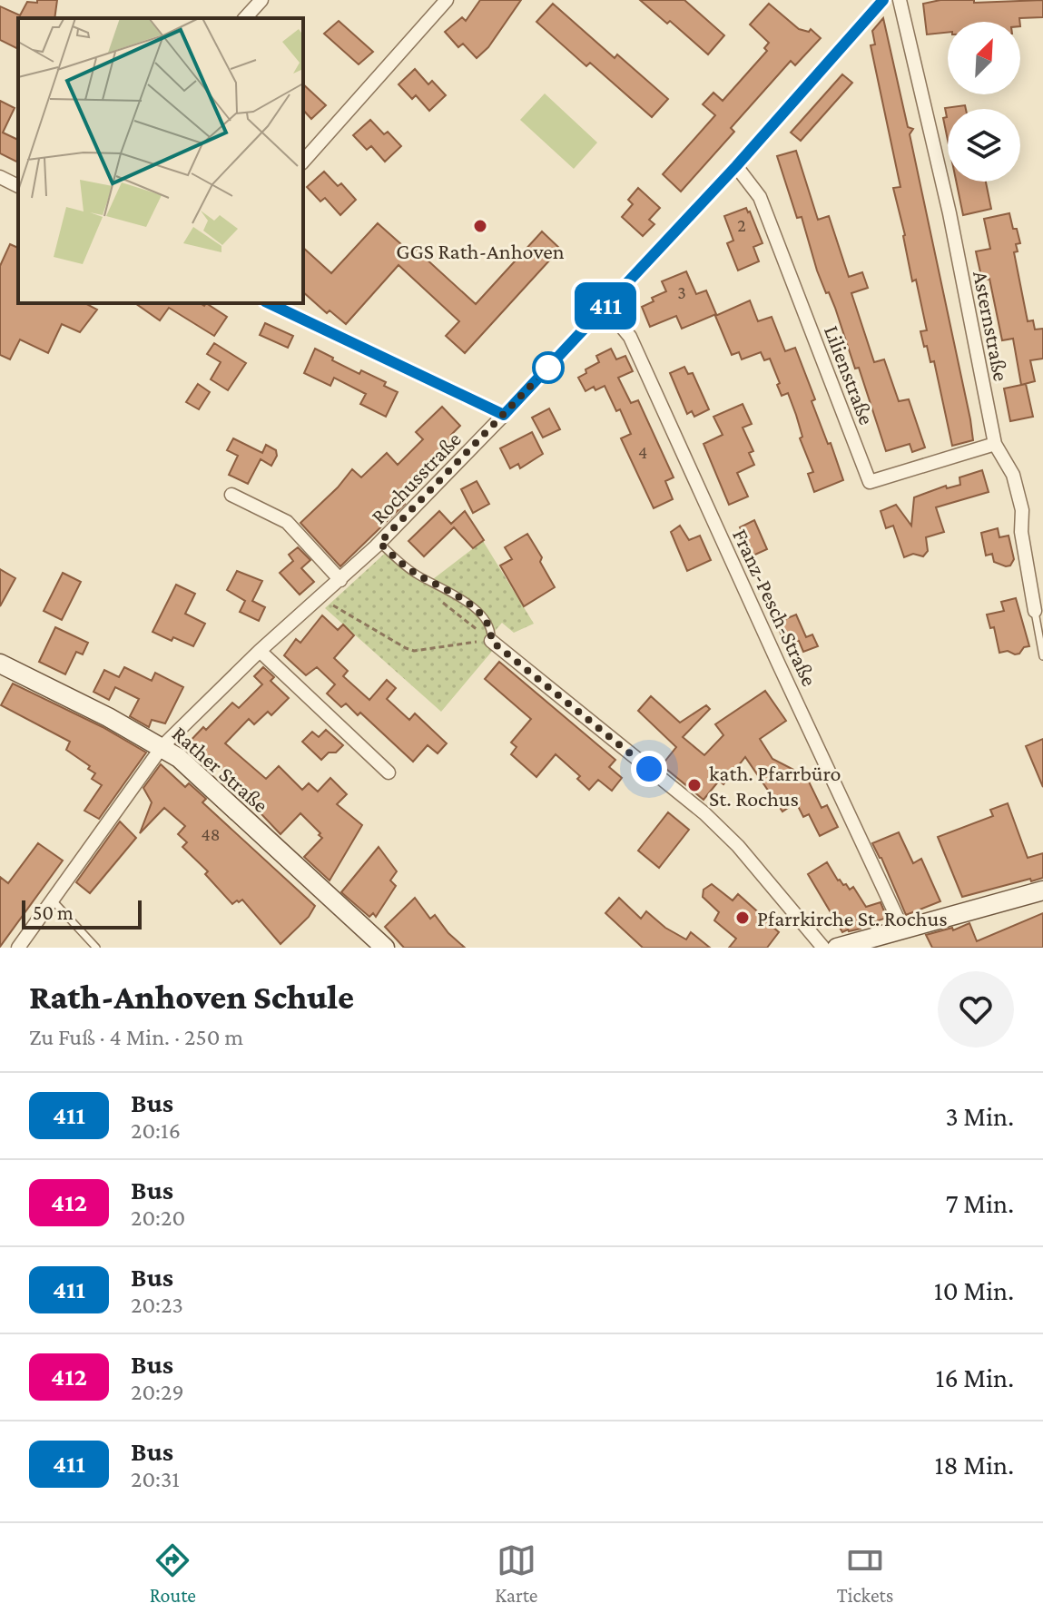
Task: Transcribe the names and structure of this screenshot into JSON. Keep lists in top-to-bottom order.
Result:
{
  "streets": {
    "main road": ["Rather Straße"],
    "street": [
      "Asternstraße",
      "Lilienstraße",
      "Rochusstraße",
      "Franz-Pesch-Straße"
    ]
  },
  "crossings": [
    ["Asternstraße", "Lilienstraße"],
    ["Lilienstraße", "Rochusstraße"],
    ["Rochusstraße", "Franz-Pesch-Straße"],
    ["Rochusstraße", "Rather Straße"]
  ],
  "places": ["GGS Rath-Anhoven", "kath. Pfarrbüro St. Rochus", "Pfarrkirche St. Rochus"],
  "lines": ["bus line 411"],
  "house_numbers": [
    "2",
    "3",
    "4",
    "48"
  ],
  "scale_bar": "50 m",
  "north": "top right",
  "page": {
    "on_map": "411",
    "scale": "50 m",
    "heading": ["Rath-Anhoven Schule", "Zu Fuß · 4 Min. · 250 m"],
    "list": [
      {
        "mark": "411",
        "name": "Bus",
        "note": "20:16",
        "value": "3 Min."
      },
      {
        "mark": "412",
        "name": "Bus",
        "note": "20:20",
        "value": "7 Min."
      },
      {
        "mark": "411",
        "name": "Bus",
        "note": "20:23",
        "value": "10 Min."
      },
      {
        "mark": "412",
        "name": "Bus",
        "note": "20:29",
        "value": "16 Min."
      },
      {
        "mark": "411",
        "name": "Bus",
        "note": "20:31",
        "value": "18 Min."
      }
    ],
    "tabs": ["Route", "Karte", "Tickets"]
  }
}
